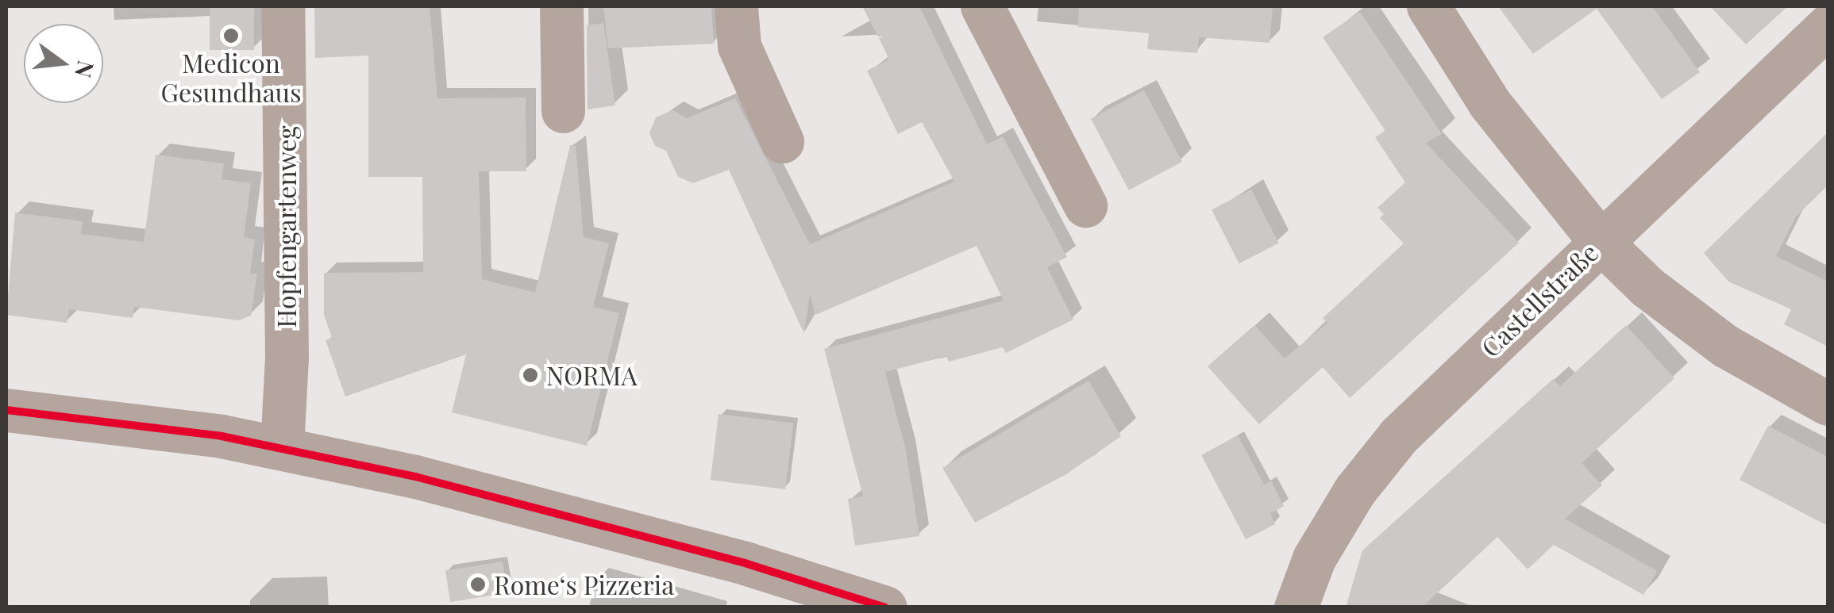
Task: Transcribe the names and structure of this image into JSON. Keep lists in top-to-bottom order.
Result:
{
  "streets": {
    "street": ["Hopfengartenweg", "Castellstraße"]
  },
  "places": ["Medicon Gesundhaus", "NORMA", "Rome‘s Pizzeria"],
  "north": "right"
}
